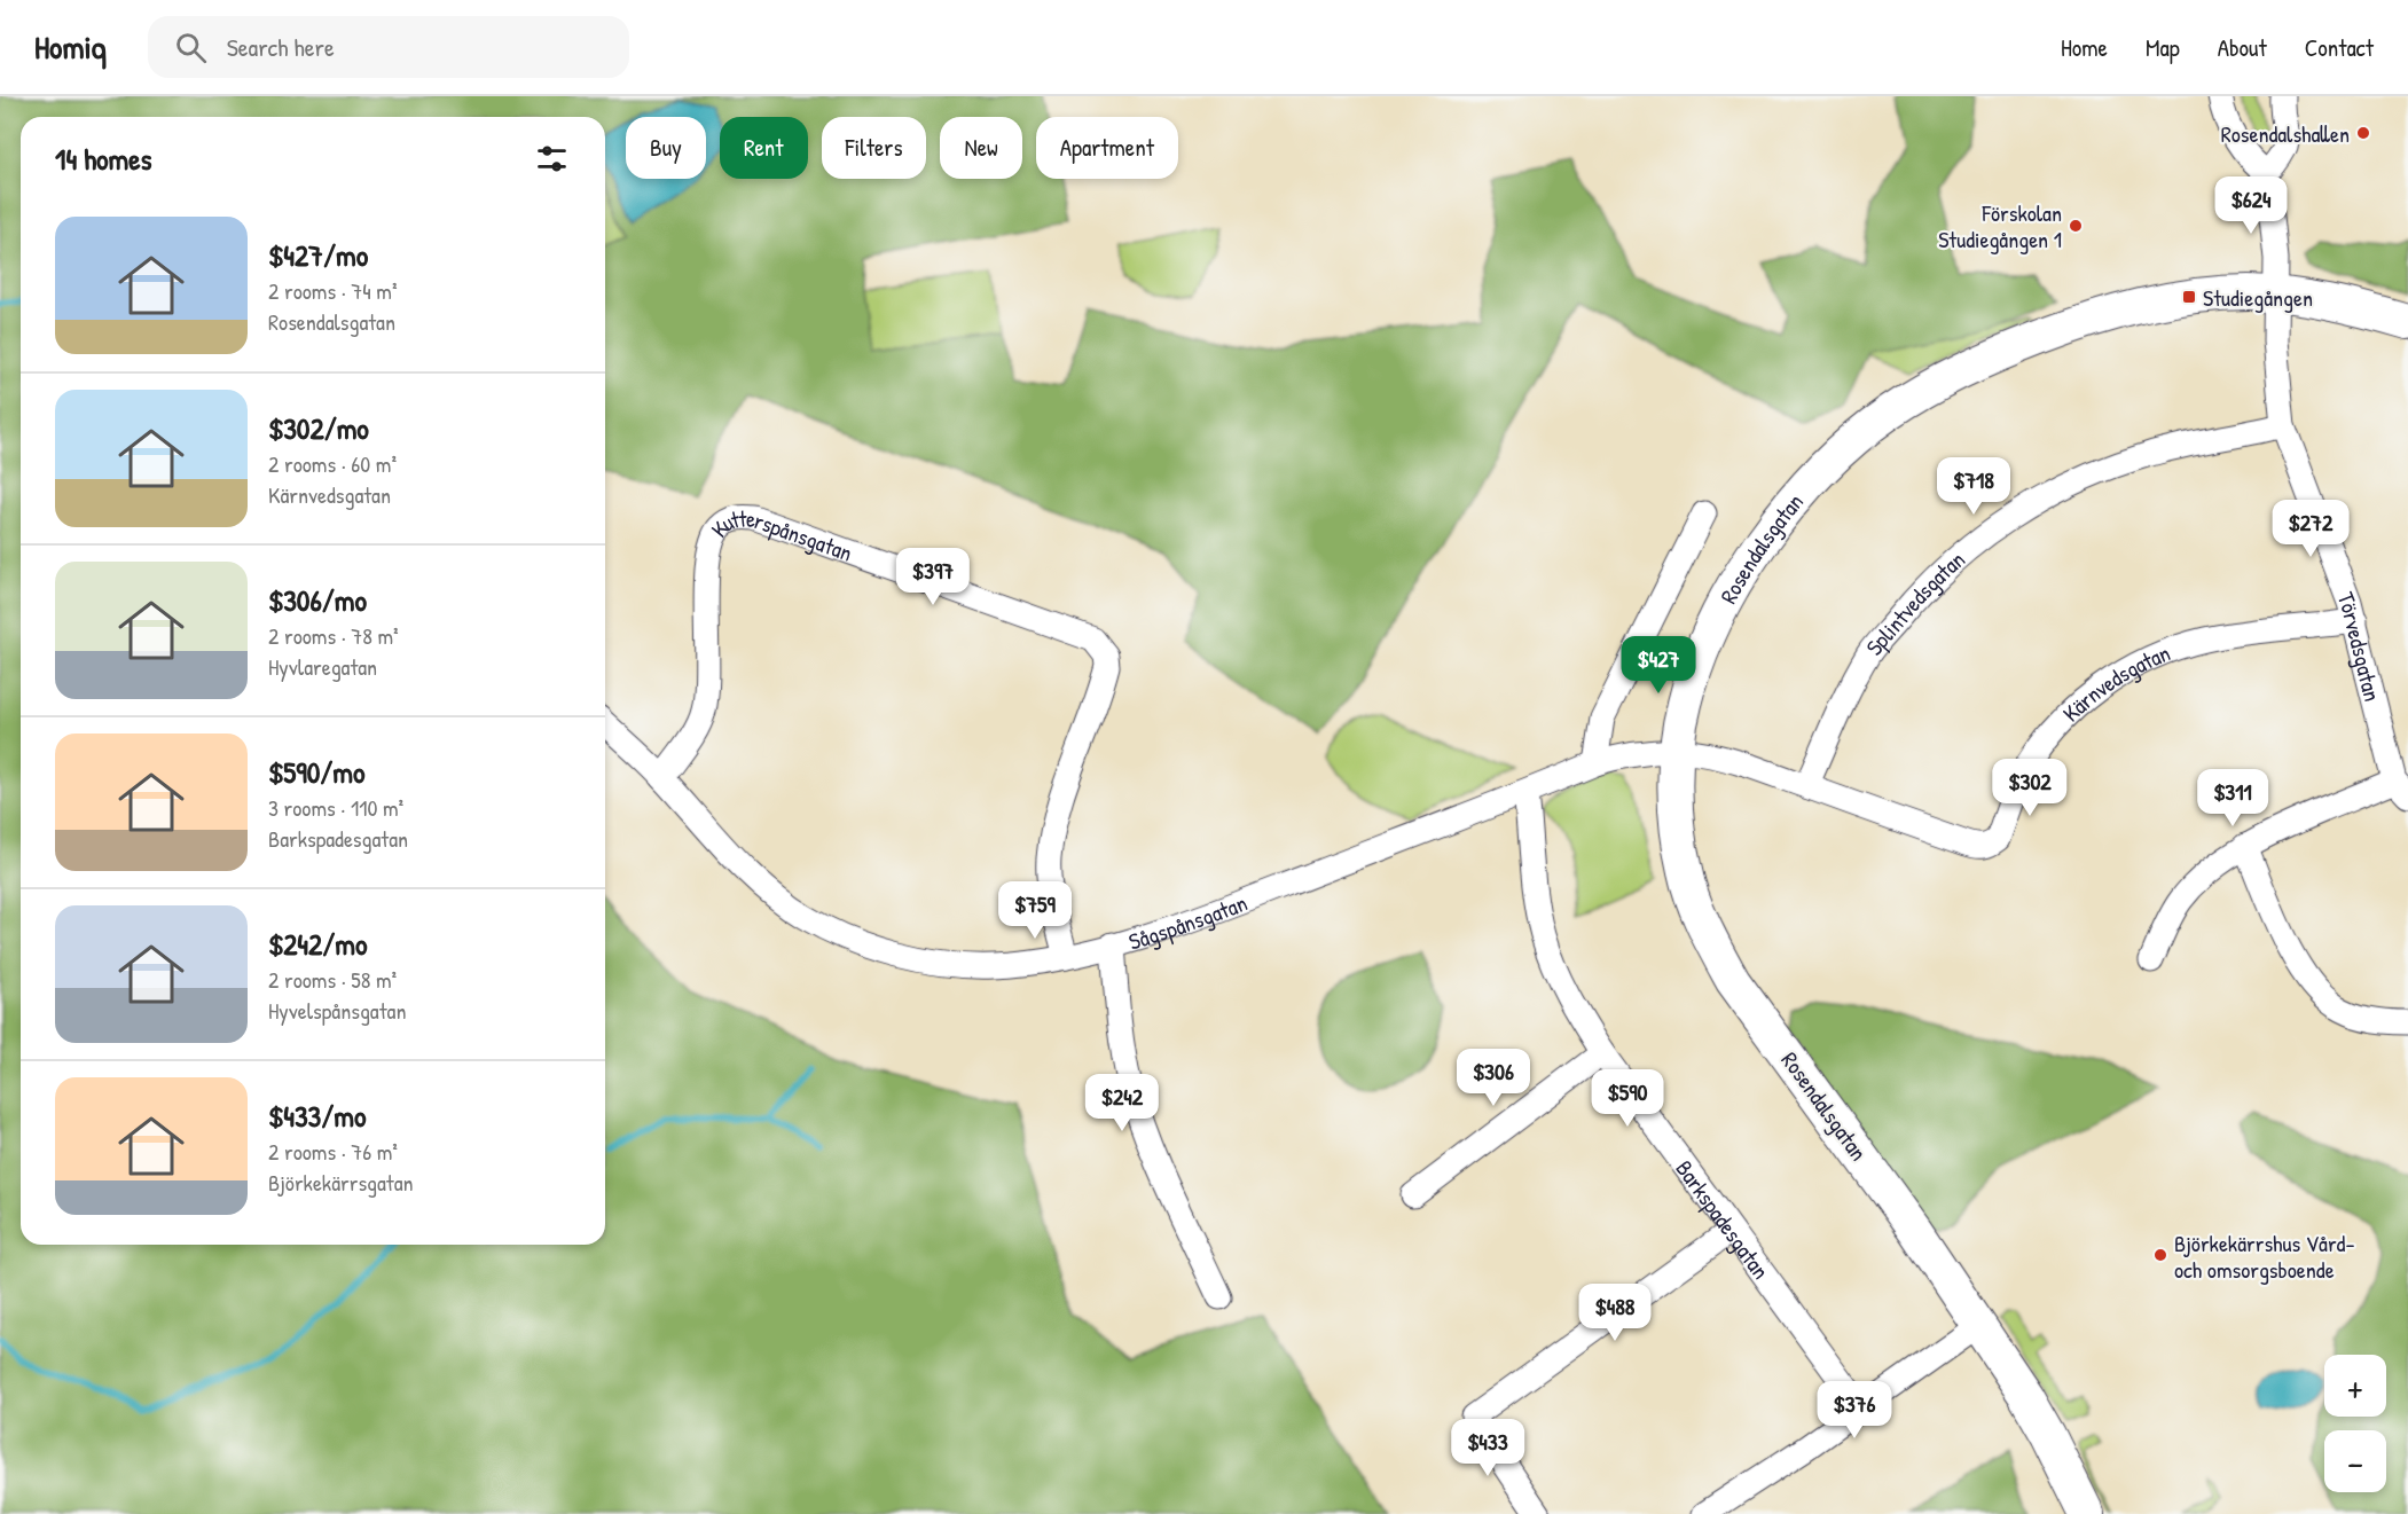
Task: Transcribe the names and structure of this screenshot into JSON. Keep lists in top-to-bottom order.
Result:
{
  "streets": {
    "street": [
      "Rosendalsgatan",
      "Kutterspånsgatan",
      "Splintvedsgatan",
      "Törvedsgatan",
      "Kärnvedsgatan",
      "Sågspånsgatan",
      "Barkspadesgatan"
    ]
  },
  "crossings": [
    ["Rosendalsgatan", "Törvedsgatan"],
    ["Rosendalsgatan", "Kärnvedsgatan"],
    ["Rosendalsgatan", "Sågspånsgatan"],
    ["Kutterspånsgatan", "Sågspånsgatan"],
    ["Splintvedsgatan", "Törvedsgatan"],
    ["Splintvedsgatan", "Kärnvedsgatan"],
    ["Törvedsgatan", "Kärnvedsgatan"],
    ["Kärnvedsgatan", "Sågspånsgatan"],
    ["Sågspånsgatan", "Barkspadesgatan"]
  ],
  "places": {
    "other": ["Rosendalshallen", "Förskolan Studiegången 1", "Björkekärrshus Vård- och omsorgsboende"],
    "transit": ["Studiegången"]
  },
  "page": {
    "header": "Homiq",
    "search": "Search here",
    "nav": [
      "Home",
      "Map",
      "About",
      "Contact"
    ],
    "chip": [
      "Buy",
      "Rent",
      "Filters",
      "New",
      "Apartment"
    ],
    "heading": "14 homes",
    "price": [
      "$624",
      "$718",
      "$272",
      "$397",
      "$427",
      "$302",
      "$311",
      "$759",
      "$306",
      "$590",
      "$242",
      "$488",
      "$376",
      "$433"
    ],
    "list": [
      {
        "name": "$427/mo",
        "note": "2 rooms · 74 m² · Rosendalsgatan"
      },
      {
        "name": "$302/mo",
        "note": "2 rooms · 60 m² · Kärnvedsgatan"
      },
      {
        "name": "$306/mo",
        "note": "2 rooms · 78 m² · Hyvlaregatan"
      },
      {
        "name": "$590/mo",
        "note": "3 rooms · 110 m² · Barkspadesgatan"
      },
      {
        "name": "$242/mo",
        "note": "2 rooms · 58 m² · Hyvelspånsgatan"
      },
      {
        "name": "$433/mo",
        "note": "2 rooms · 76 m² · Björkekärrsgatan"
      }
    ],
    "map_buttons": ["+", "−"]
  }
}
